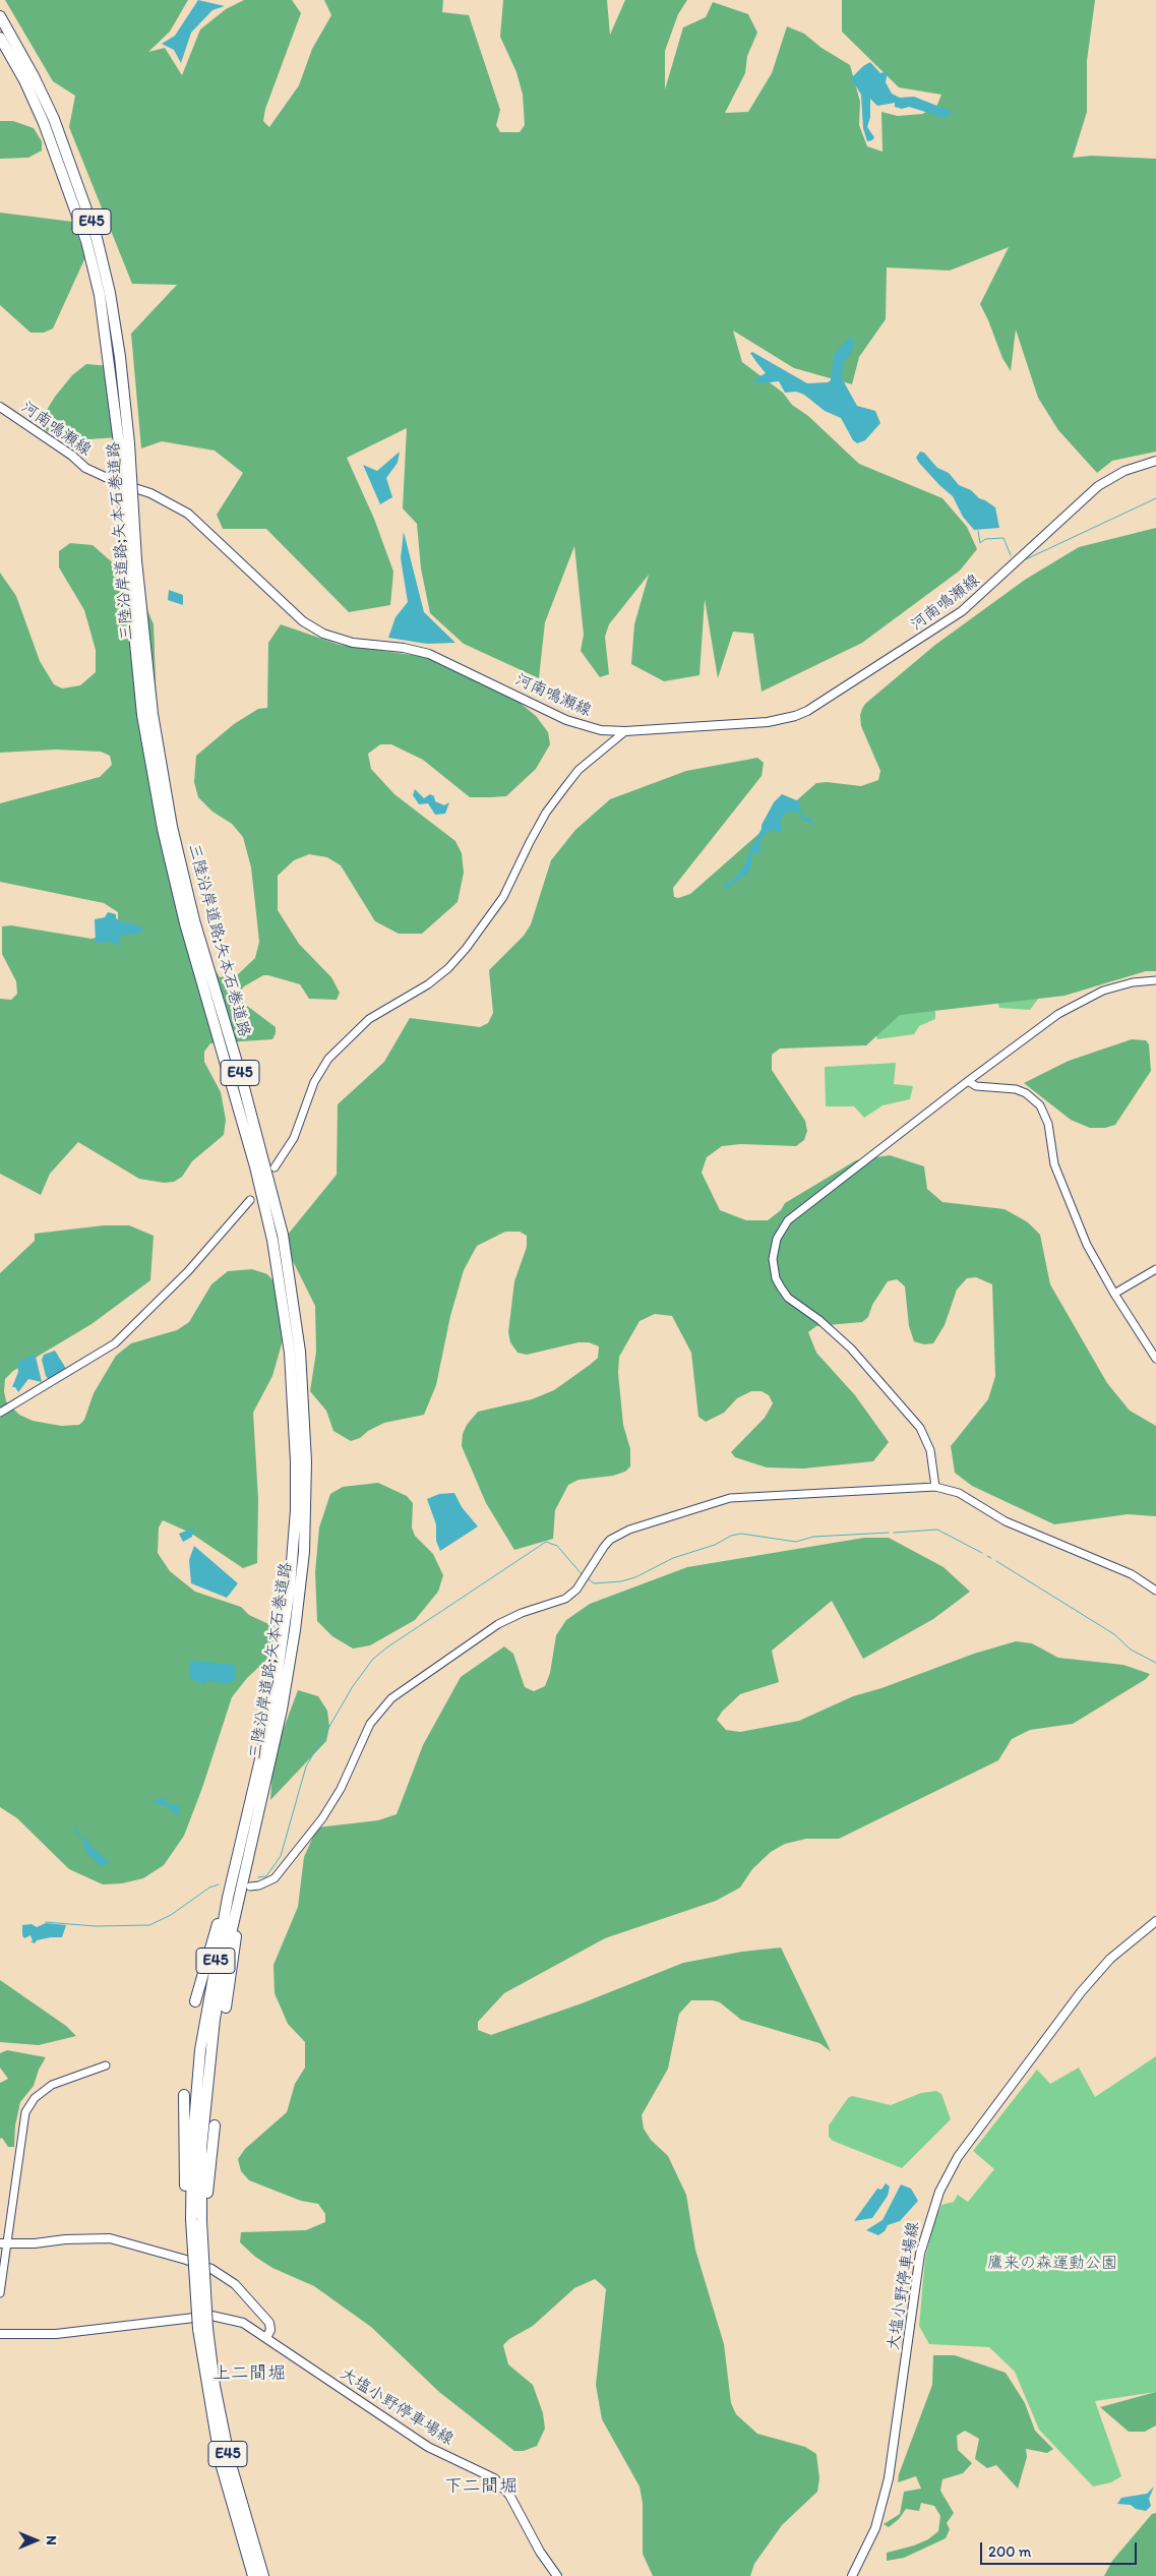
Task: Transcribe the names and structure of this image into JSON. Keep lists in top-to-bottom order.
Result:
{
  "streets": {
    "highway": ["E45", "三陸沿岸道路;矢本石巻道路"],
    "main road": ["河南鳴瀬線", "大塩小野停車場線"]
  },
  "districts": ["上二間堀", "下二間堀"],
  "parks": ["鷹来の森運動公園"],
  "scale_bar": "200 m",
  "north": "right"
}
